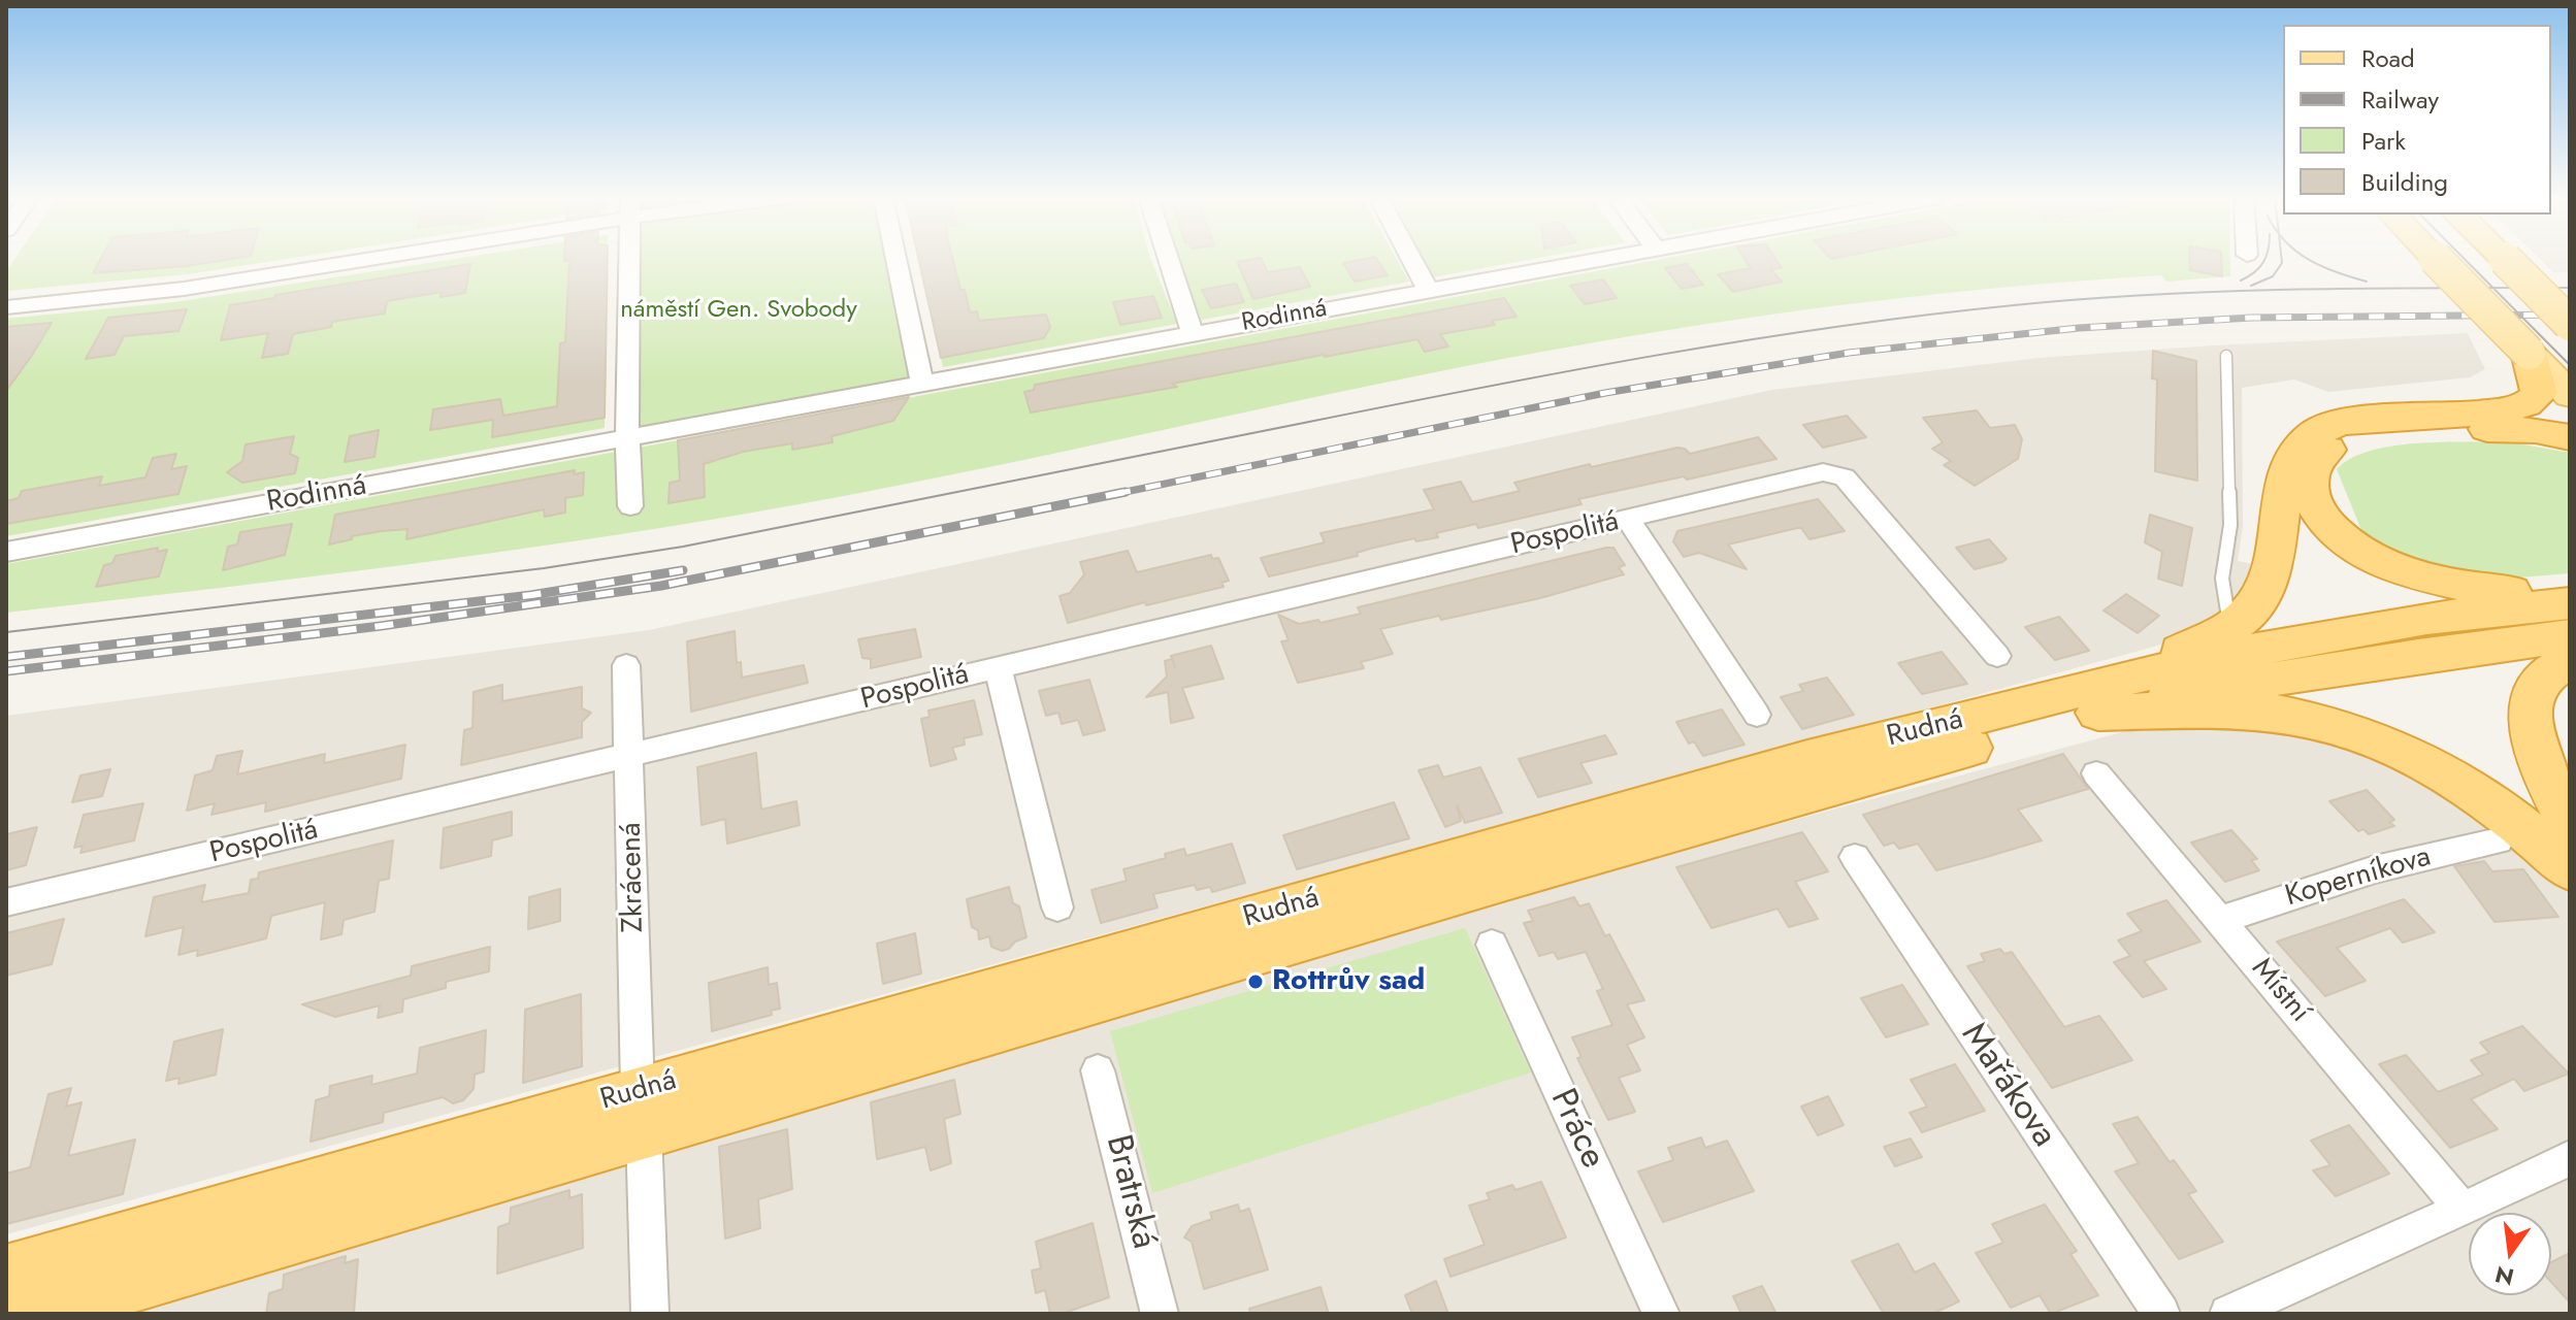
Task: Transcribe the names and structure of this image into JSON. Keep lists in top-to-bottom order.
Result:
{
  "streets": {
    "highway": ["Rudná"],
    "street": [
      "Rodinná",
      "Pospolitá",
      "Zkrácená",
      "Koperníkova",
      "Místní",
      "Mařákova",
      "Práce",
      "Bratrská"
    ]
  },
  "crossings": [
    ["Pospolitá", "Zkrácená"],
    ["Rudná", "Zkrácená"],
    ["Koperníkova", "Místní"]
  ],
  "parks": ["náměstí Gen. Svobody"],
  "places": ["Rottrův sad"],
  "legend": [
    "Road",
    "Railway",
    "Park",
    "Building"
  ],
  "north": "bottom"
}
